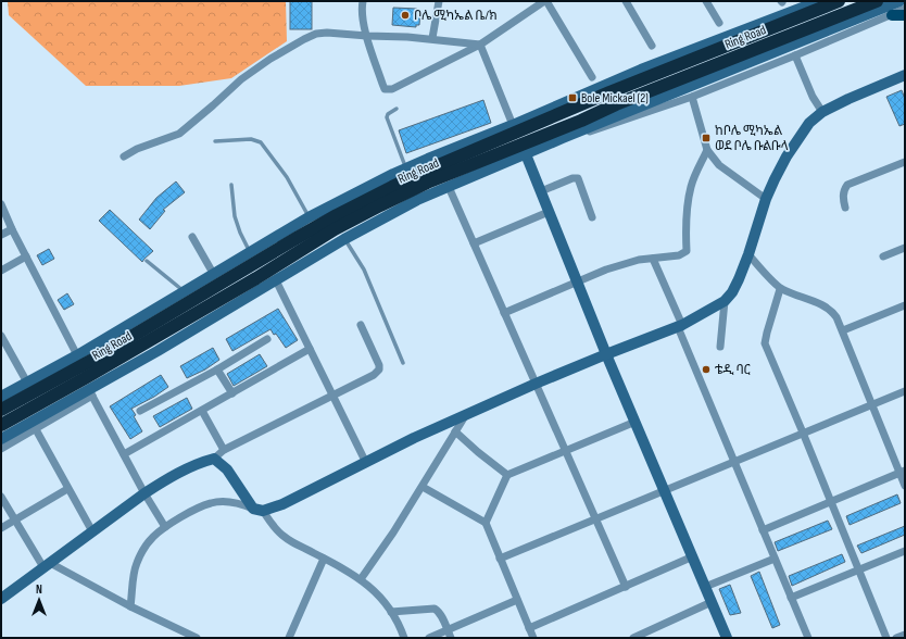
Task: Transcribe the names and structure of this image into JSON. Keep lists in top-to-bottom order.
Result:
{
  "streets": {
    "highway": ["Ring Road"]
  },
  "places": {
    "other": ["ቦሌ ሚካኤል ቤ/ክ", "ቴዲ ባር"],
    "transit": ["Bole Mickael (2)", "ከቦሌ ሚካኤል ወደ ቦሌ ቡልቡላ"]
  },
  "north": "top"
}
